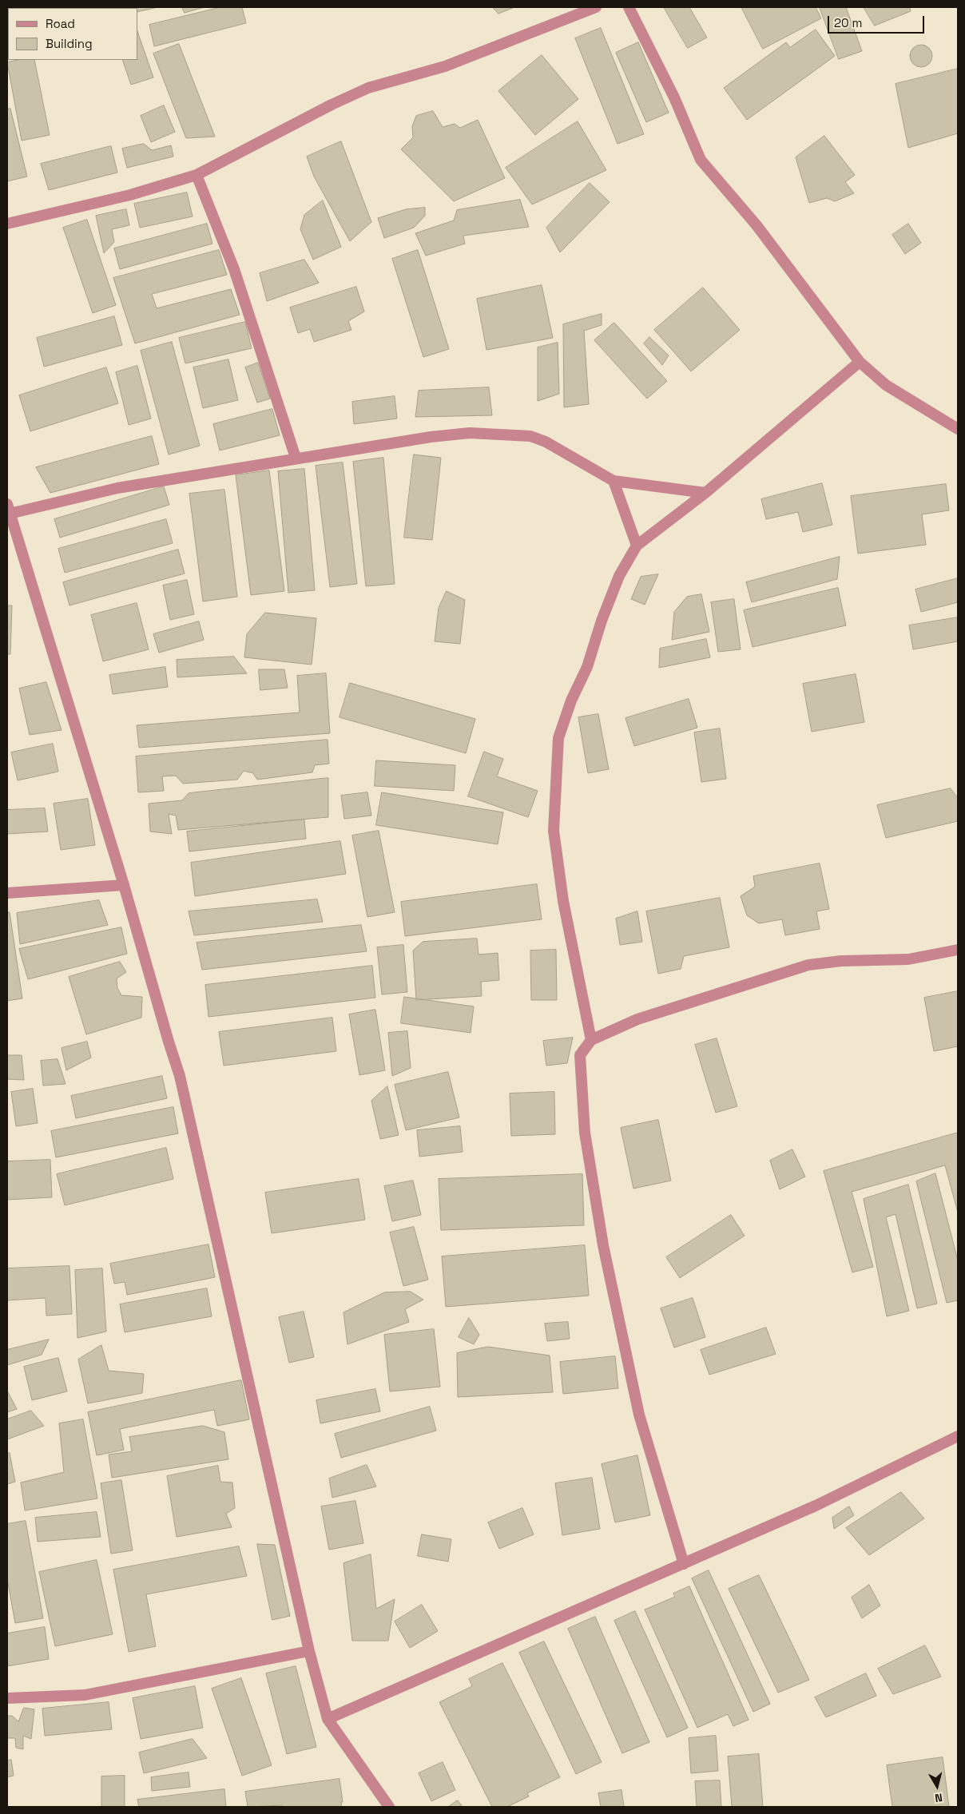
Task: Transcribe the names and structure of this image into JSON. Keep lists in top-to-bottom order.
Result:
{
  "legend": ["Road", "Building"],
  "scale_bar": "20 m",
  "north": "bottom"
}
